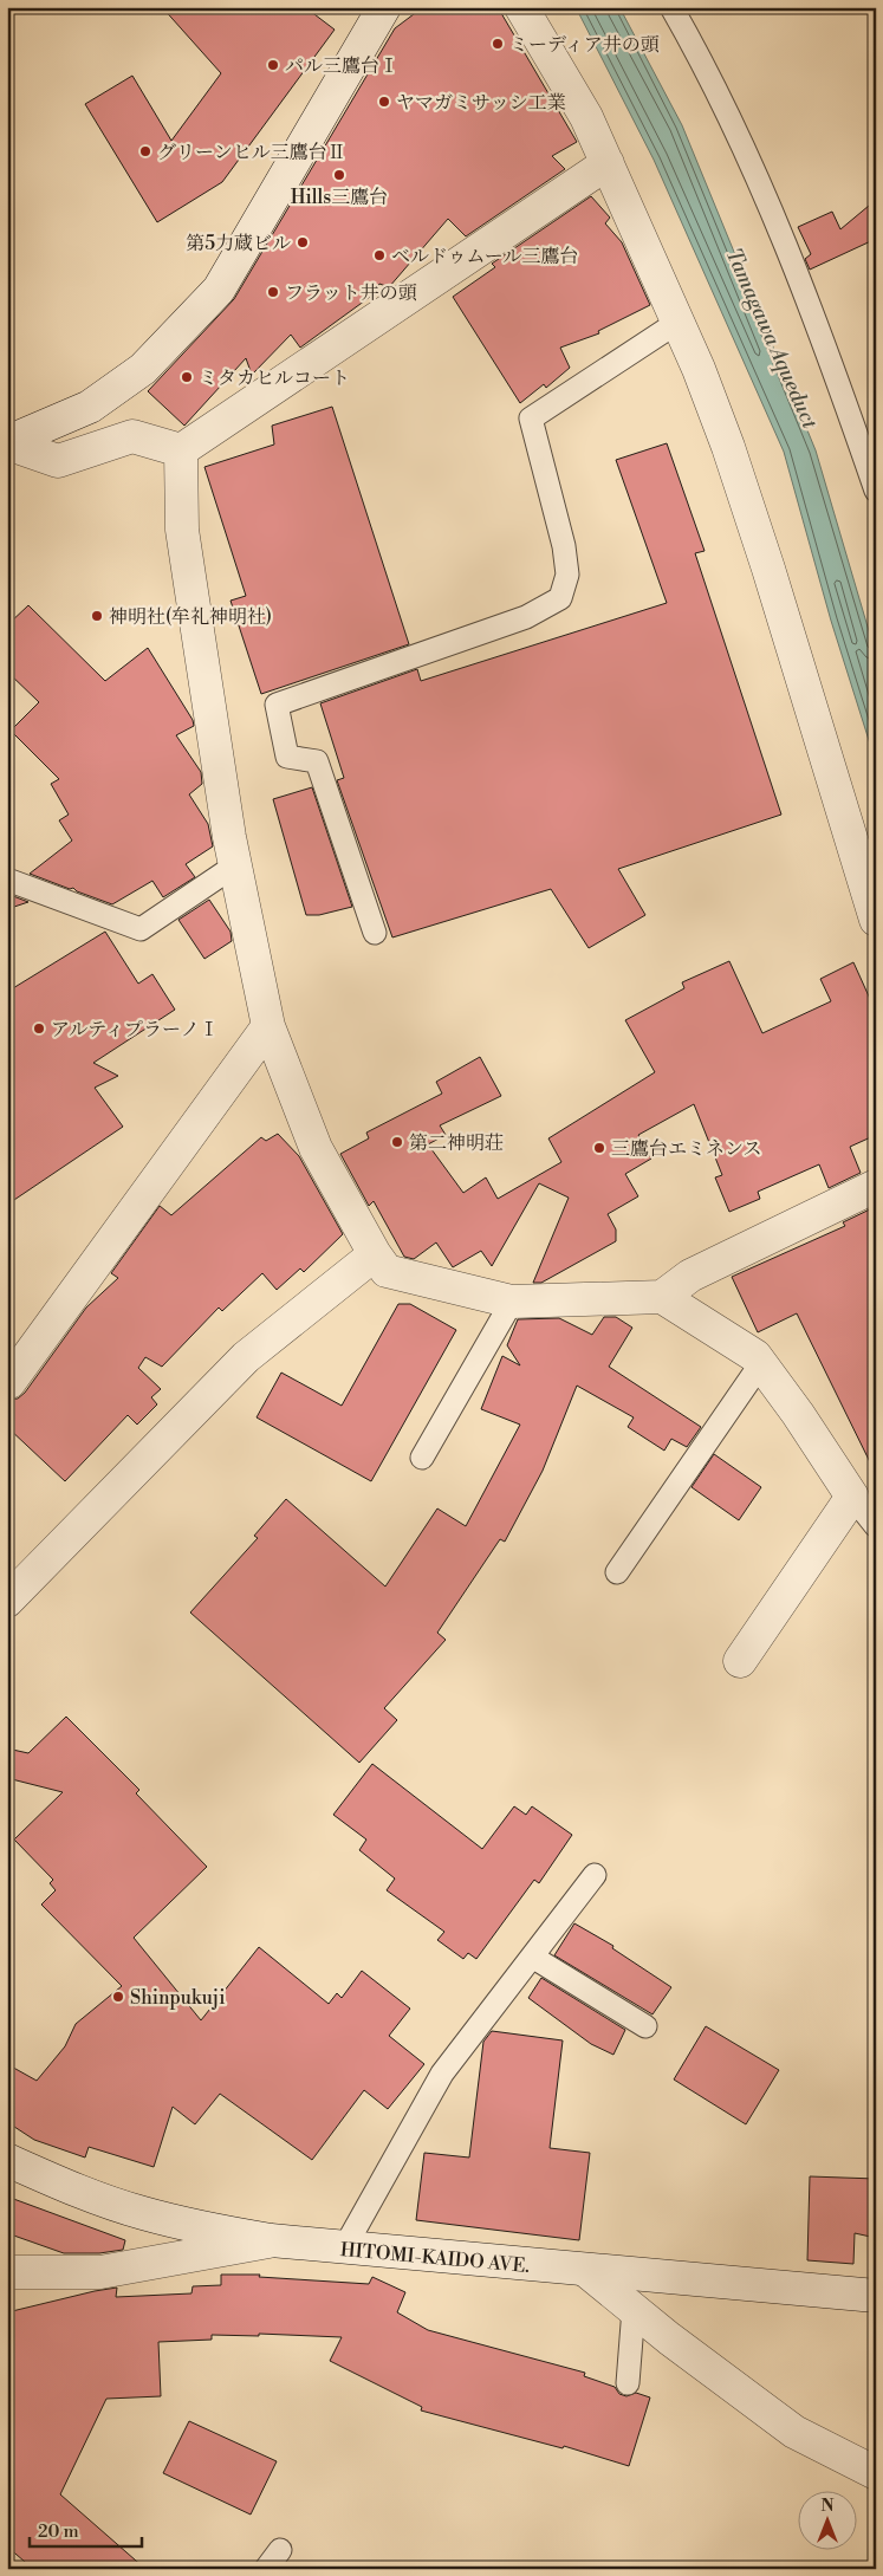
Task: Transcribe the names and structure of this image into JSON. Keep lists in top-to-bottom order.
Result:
{
  "streets": {
    "street": ["HITOMI-KAIDO AVE."]
  },
  "water": ["Tamagawa Aqueduct"],
  "places": [
    "ミーディア井の頭",
    "パル三鷹台Ⅰ",
    "ヤマガミサッシ工業",
    "グリーンヒル三鷹台Ⅱ",
    "Hills三鷹台",
    "第5力蔵ビル",
    "ベルドゥムール三鷹台",
    "フラット井の頭",
    "ミタカヒルコート",
    "神明社(牟礼神明社)",
    "アルティプラーノⅠ",
    "第二神明荘",
    "三鷹台エミネンス",
    "Shinpukuji"
  ],
  "scale_bar": "20 m",
  "north": "top"
}
